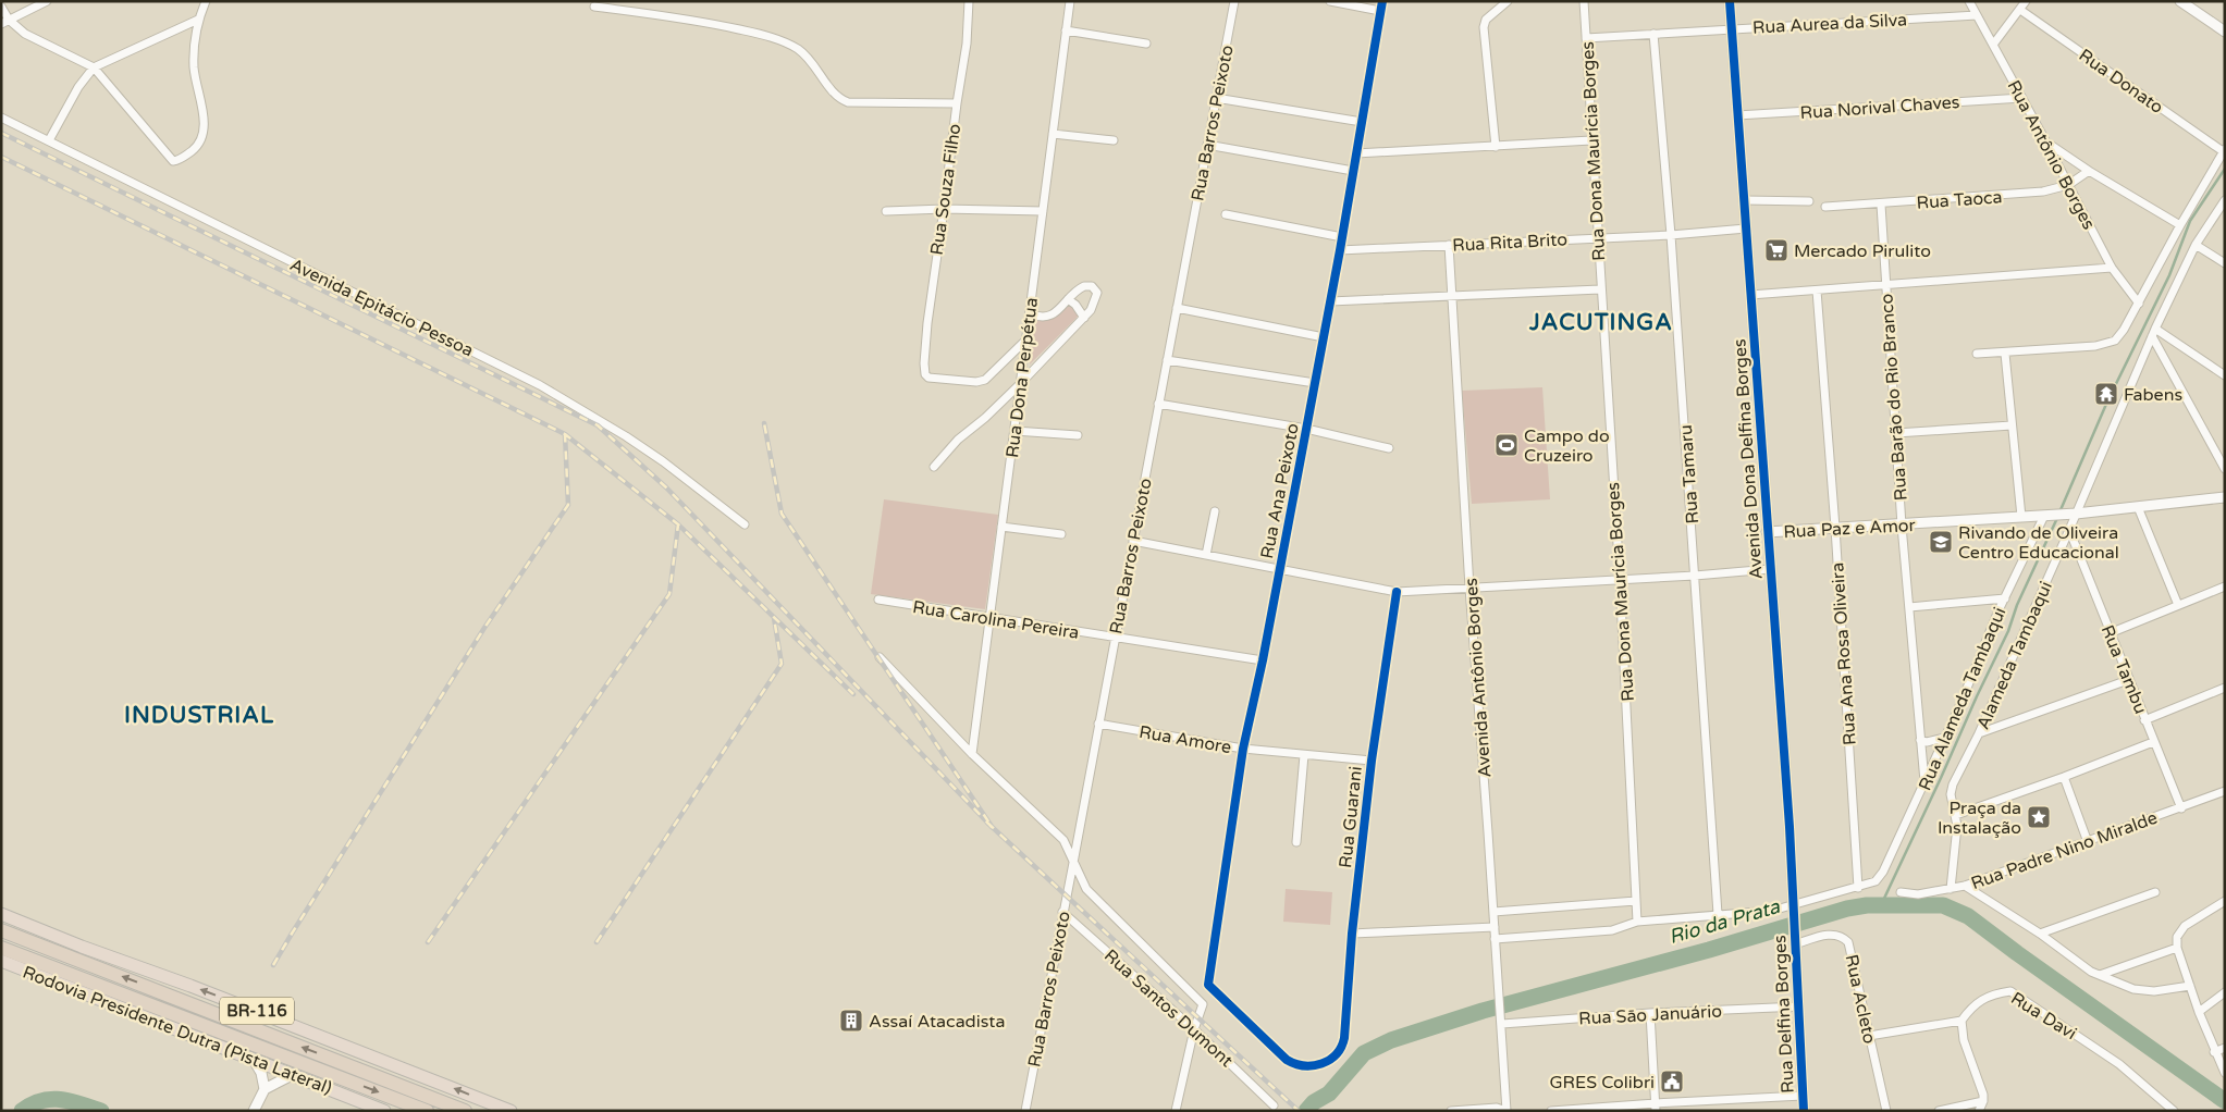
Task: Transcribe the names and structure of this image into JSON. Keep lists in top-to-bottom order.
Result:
{
  "streets": {
    "highway": ["BR-116", "Rodovia Presidente Dutra (Pista Lateral)"],
    "street": [
      "Rua Aurea da Silva",
      "Rua Donato",
      "Rua Norival Chaves",
      "Rua Barros Peixoto",
      "Rua Dona Maurícia Borges",
      "Rua Antônio Borges",
      "Rua Souza Filho",
      "Rua Taoca",
      "Rua Rita Brito",
      "Avenida Epitácio Pessoa",
      "Rua Dona Perpétua",
      "Rua Barão do Rio Branco",
      "Avenida Dona Delfina Borges",
      "Rua Tamaru",
      "Rua Ana Peixoto",
      "Rua Paz e Amor",
      "Rua Carolina Pereira",
      "Rua Ana Rosa Oliveira",
      "Alameda Tambaqui",
      "Rua Tambu",
      "Avenida Antônio Borges",
      "Rua Alameda Tambaqui",
      "Rua Amore",
      "Rua Guarani",
      "Rua Padre Nino Miralde",
      "Rua Acleto",
      "Rua Santos Dumont",
      "Rua Sāo Januário",
      "Rua Delfina Borges",
      "Rua Davi"
    ]
  },
  "crossings": [
    ["Rua Aurea da Silva", "Rua Dona Maurícia Borges"],
    ["Rua Aurea da Silva", "Rua Antônio Borges"],
    ["Rua Aurea da Silva", "Avenida Dona Delfina Borges"],
    ["Rua Aurea da Silva", "Rua Tamaru"],
    ["Rua Norival Chaves", "Rua Antônio Borges"],
    ["Rua Norival Chaves", "Avenida Dona Delfina Borges"],
    ["Rua Barros Peixoto", "Rua Carolina Pereira"],
    ["Rua Barros Peixoto", "Rua Amore"],
    ["Rua Barros Peixoto", "Rua Santos Dumont"],
    ["Rua Dona Maurícia Borges", "Rua Rita Brito"],
    ["Rua Antônio Borges", "Rua Taoca"],
    ["Rua Souza Filho", "Rua Dona Perpétua"],
    ["Rua Taoca", "Rua Barão do Rio Branco"],
    ["Rua Rita Brito", "Avenida Dona Delfina Borges"],
    ["Rua Rita Brito", "Rua Tamaru"],
    ["Rua Rita Brito", "Rua Ana Peixoto"],
    ["Rua Rita Brito", "Avenida Antônio Borges"],
    ["Rua Dona Perpétua", "Rua Carolina Pereira"],
    ["Rua Barão do Rio Branco", "Rua Paz e Amor"],
    ["Rua Barão do Rio Branco", "Rua Alameda Tambaqui"],
    ["Avenida Dona Delfina Borges", "Rua Paz e Amor"],
    ["Avenida Dona Delfina Borges", "Rua Delfina Borges"],
    ["Rua Ana Peixoto", "Rua Carolina Pereira"],
    ["Rua Ana Peixoto", "Rua Amore"],
    ["Rua Ana Peixoto", "Rua Guarani"],
    ["Rua Paz e Amor", "Rua Ana Rosa Oliveira"],
    ["Rua Paz e Amor", "Alameda Tambaqui"],
    ["Rua Paz e Amor", "Rua Alameda Tambaqui"],
    ["Rua Ana Rosa Oliveira", "Rua Alameda Tambaqui"],
    ["Alameda Tambaqui", "Rua Tambu"],
    ["Alameda Tambaqui", "Rua Padre Nino Miralde"],
    ["Rua Tambu", "Rua Padre Nino Miralde"],
    ["Avenida Antônio Borges", "Rua Sāo Januário"],
    ["Rua Amore", "Rua Guarani"],
    ["Rua Acleto", "Rua Delfina Borges"],
    ["Rua Sāo Januário", "Rua Delfina Borges"]
  ],
  "districts": ["JACUTINGA", "INDUSTRIAL"],
  "water": ["Rio da Prata"],
  "places": {
    "supermarket": ["Mercado Pirulito"],
    "temple": ["Fabens"],
    "sports": ["Campo do Cruzeiro"],
    "school or university": ["Rivando de Oliveira Centro Educacional"],
    "place": ["Praça da Instalação"],
    "building": ["Assaí Atacadista"],
    "public building": ["GRES Colibri"]
  }
}
